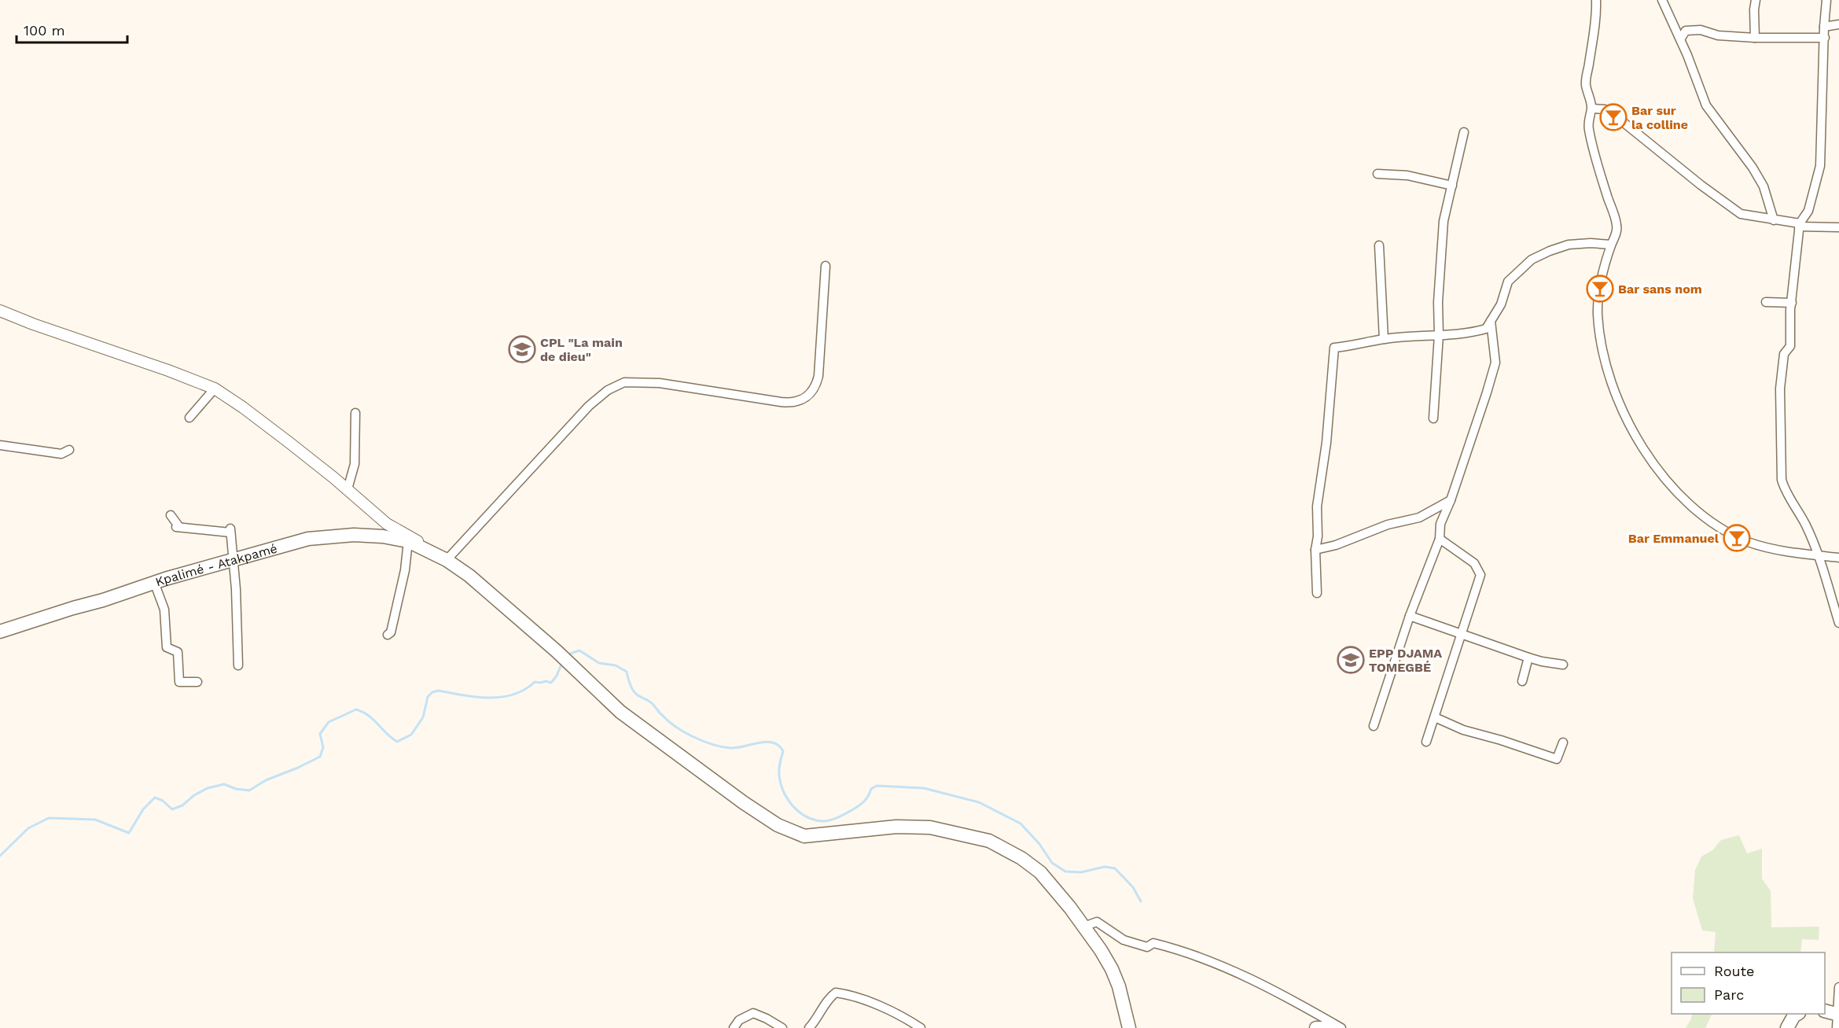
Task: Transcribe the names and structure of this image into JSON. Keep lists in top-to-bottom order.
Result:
{
  "streets": {
    "main road": ["Kpalimé - Atakpamé"]
  },
  "places": {
    "bar": ["Bar sur la colline", "Bar sans nom", "Bar Emmanuel"],
    "school or university": ["CPL \"La main de dieu\"", "EPP DJAMA TOMEGBÉ"]
  },
  "legend": ["Route", "Parc"],
  "scale_bar": "100 m"
}
